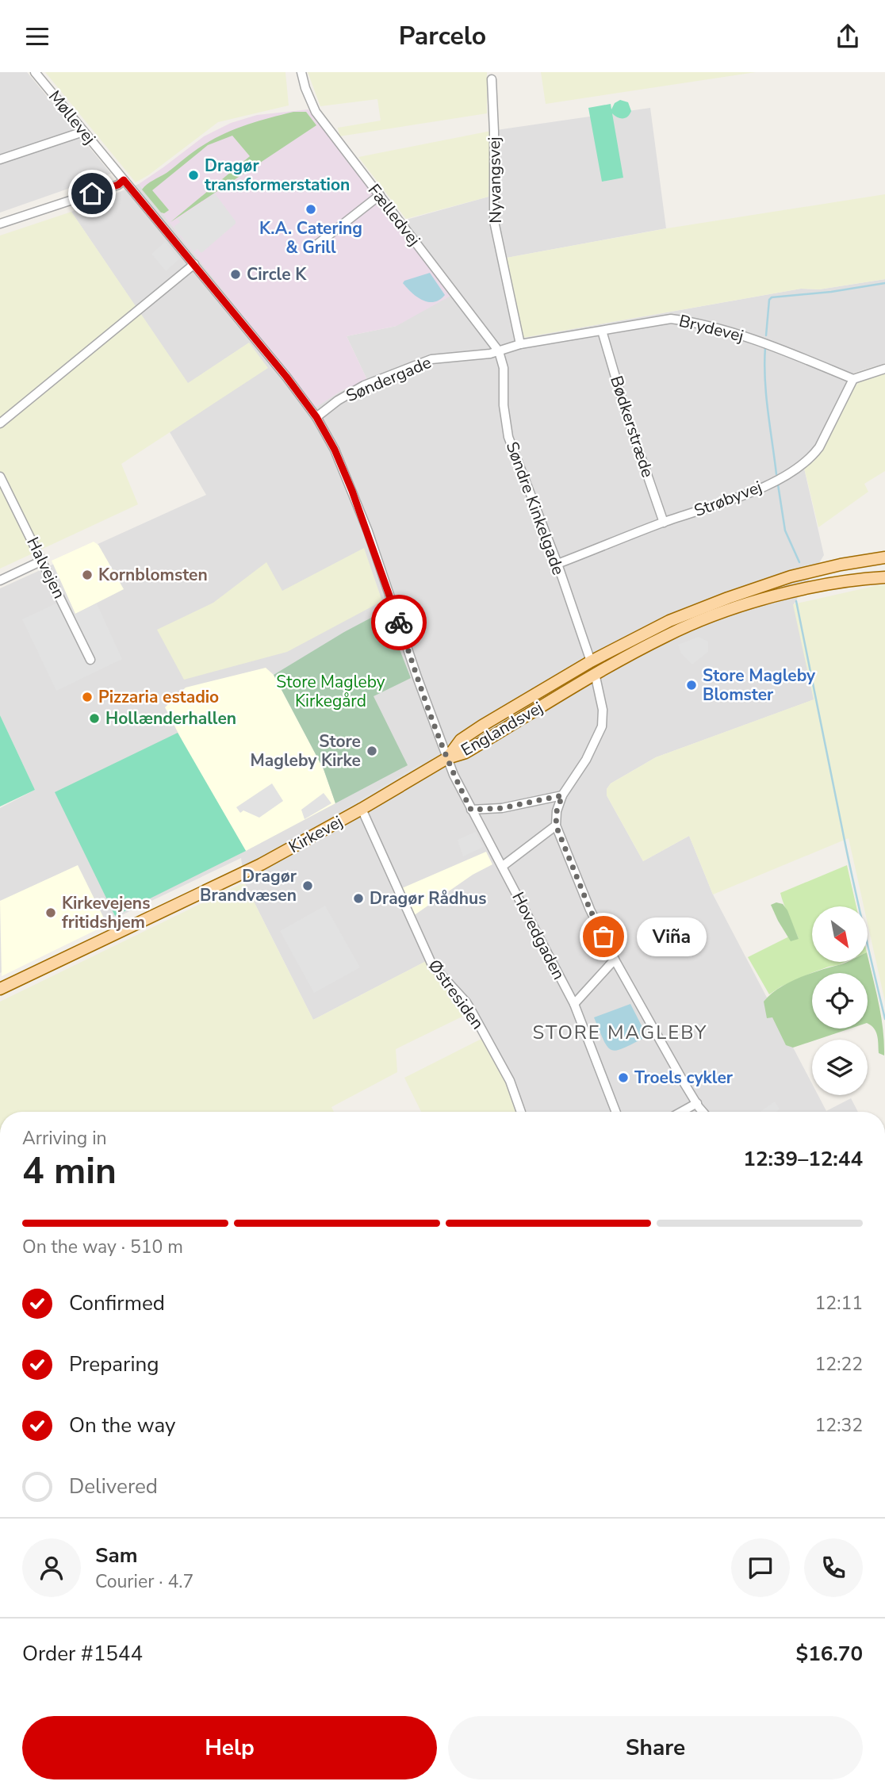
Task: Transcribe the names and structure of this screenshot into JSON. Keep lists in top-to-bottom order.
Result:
{
  "streets": {
    "main road": ["Englandsvej", "Kirkevej"],
    "street": [
      "Møllevej",
      "Nyvangsvej",
      "Fælledvej",
      "Brydevej",
      "Søndergade",
      "Bødkerstræde",
      "Strøbyvej",
      "Søndre Kinkelgade",
      "Halvejen",
      "Hovedgaden",
      "Østresiden"
    ]
  },
  "crossings": [
    ["Møllevej", "Søndergade"],
    ["Møllevej", "Englandsvej"],
    ["Møllevej", "Kirkevej"],
    ["Møllevej", "Hovedgaden"],
    ["Nyvangsvej", "Brydevej"],
    ["Fælledvej", "Brydevej"],
    ["Fælledvej", "Søndergade"],
    ["Fælledvej", "Søndre Kinkelgade"],
    ["Brydevej", "Søndergade"],
    ["Brydevej", "Bødkerstræde"],
    ["Brydevej", "Strøbyvej"],
    ["Brydevej", "Søndre Kinkelgade"],
    ["Søndergade", "Søndre Kinkelgade"],
    ["Bødkerstræde", "Strøbyvej"],
    ["Strøbyvej", "Søndre Kinkelgade"],
    ["Søndre Kinkelgade", "Englandsvej"],
    ["Englandsvej", "Kirkevej"],
    ["Englandsvej", "Hovedgaden"],
    ["Kirkevej", "Hovedgaden"],
    ["Kirkevej", "Østresiden"]
  ],
  "districts": ["STORE MAGLEBY"],
  "parks": ["Store Magleby Kirkegård"],
  "places": [
    "Dragør transformerstation",
    "K.A. Catering & Grill",
    "Circle K",
    "Kornblomsten",
    "Store Magleby Blomster",
    "Pizzaria estadio",
    "Hollænderhallen",
    "Store Magleby Kirke",
    "Dragør Brandvæsen",
    "Dragør Rådhus",
    "Kirkevejens fritidshjem",
    "Viña",
    "Troels cykler"
  ],
  "north": "bottom right",
  "page": {
    "header": "Parcelo",
    "bubble": "Viña",
    "heading": ["4 min", "Arriving in", "12:39–12:44"],
    "panel": [
      "Sam",
      "Courier · 4.7",
      "Order #1544",
      "$16.70"
    ],
    "bar": "On the way · 510 m",
    "list": [
      ["Confirmed", "12:11"],
      ["Preparing", "12:22"],
      ["On the way", "12:32"],
      "Delivered"
    ],
    "buttons": ["Help", "Share"]
  }
}
